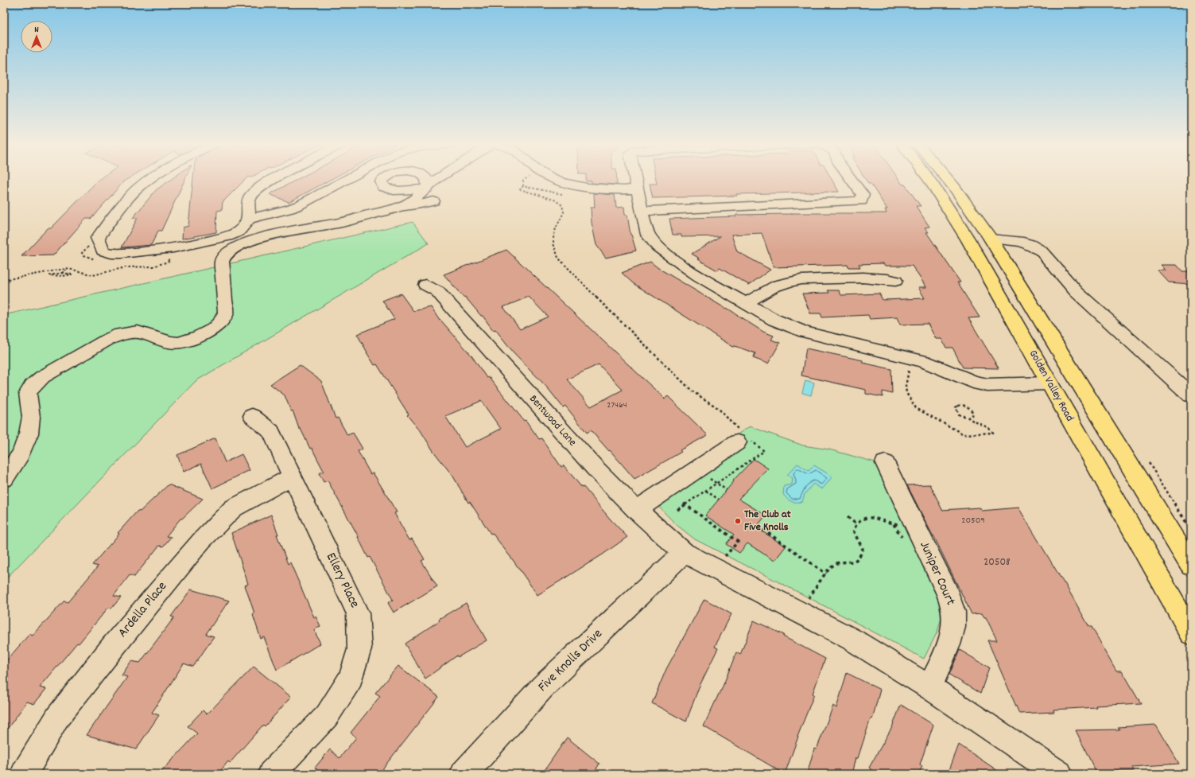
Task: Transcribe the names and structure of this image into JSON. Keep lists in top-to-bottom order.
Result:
{
  "streets": {
    "main road": ["Golden Valley Road"],
    "street": [
      "Bentwood Lane",
      "Juniper Court",
      "Ellery Place",
      "Ardella Place",
      "Five Knolls Drive"
    ]
  },
  "crossings": [
    ["Bentwood Lane", "Juniper Court"],
    ["Bentwood Lane", "Five Knolls Drive"],
    ["Ellery Place", "Ardella Place"]
  ],
  "places": ["The Club at Five Knolls"],
  "house_numbers": ["27464", "20509", "20508"],
  "north": "top"
}
